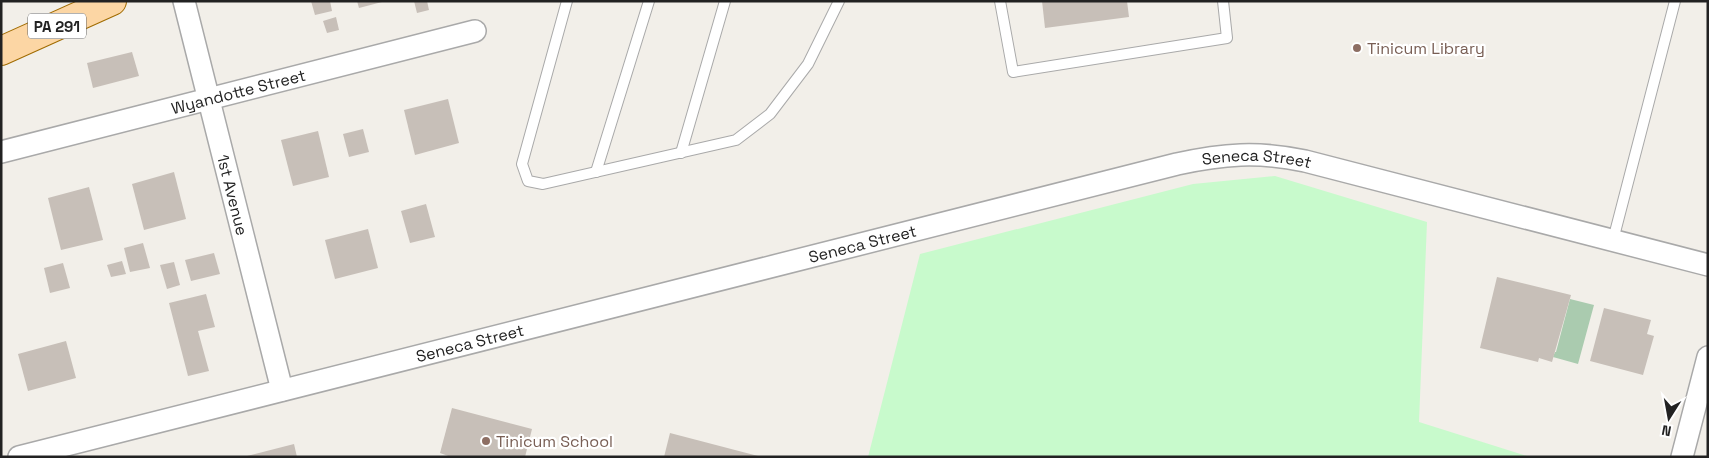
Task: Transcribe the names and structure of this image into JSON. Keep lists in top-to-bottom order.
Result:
{
  "streets": {
    "main road": ["PA 291"],
    "street": ["Wyandotte Street", "Seneca Street", "1st Avenue"]
  },
  "crossings": [
    ["Wyandotte Street", "1st Avenue"],
    ["Seneca Street", "1st Avenue"]
  ],
  "places": ["Tinicum Library", "Tinicum School"],
  "north": "bottom"
}
